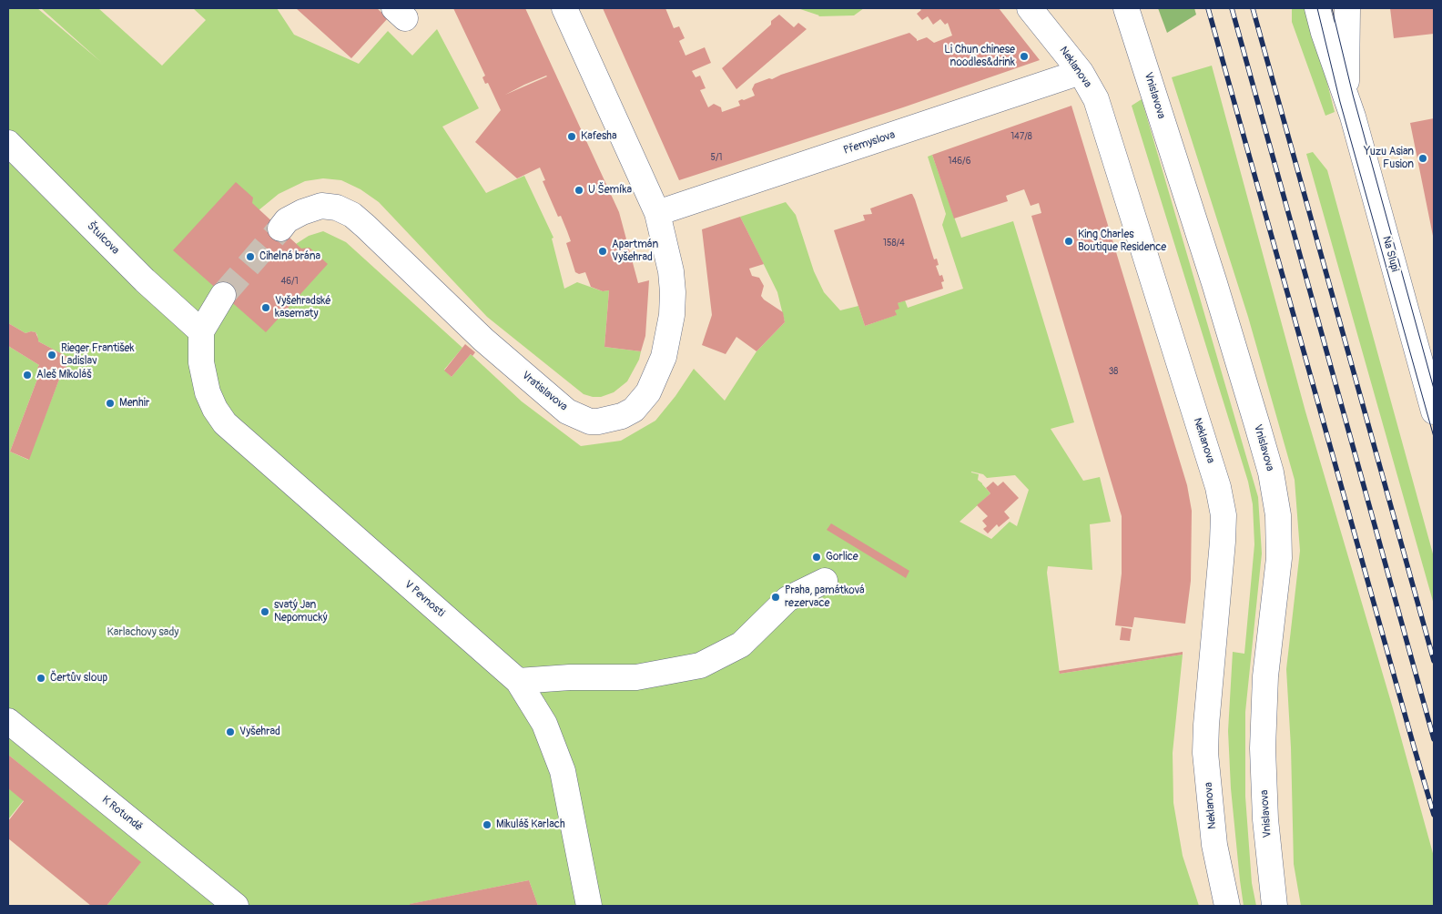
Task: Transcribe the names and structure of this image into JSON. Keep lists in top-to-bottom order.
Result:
{
  "streets": {
    "street": [
      "Neklanova",
      "Vnislavova",
      "Přemyslova",
      "Štulcova",
      "Na Slupi",
      "Vratislavova",
      "V Pevnosti",
      "K Rotundě"
    ]
  },
  "crossings": [
    ["Neklanova", "Přemyslova"],
    ["Přemyslova", "Vratislavova"],
    ["Štulcova", "V Pevnosti"]
  ],
  "parks": ["Karlachovy sady"],
  "places": [
    "Li Chun chinese noodles&drink",
    "Kafesha",
    "Yuzu Asian Fusion",
    "U Šemíka",
    "King Charles Boutique Residence",
    "Apartmán Vyšehrad",
    "Cihelná brána",
    "Vyšehradské kasematy",
    "Rieger František Ladislav",
    "Aleš Mikoláš",
    "Menhir",
    "Gorlice",
    "Praha, památková rezervace",
    "svatý Jan Nepomucký",
    "Čertův sloup",
    "Vyšehrad",
    "Mikuláš Karlach"
  ],
  "house_numbers": [
    "147/8",
    "5/1",
    "146/6",
    "158/4",
    "46/1",
    "38"
  ]
}
